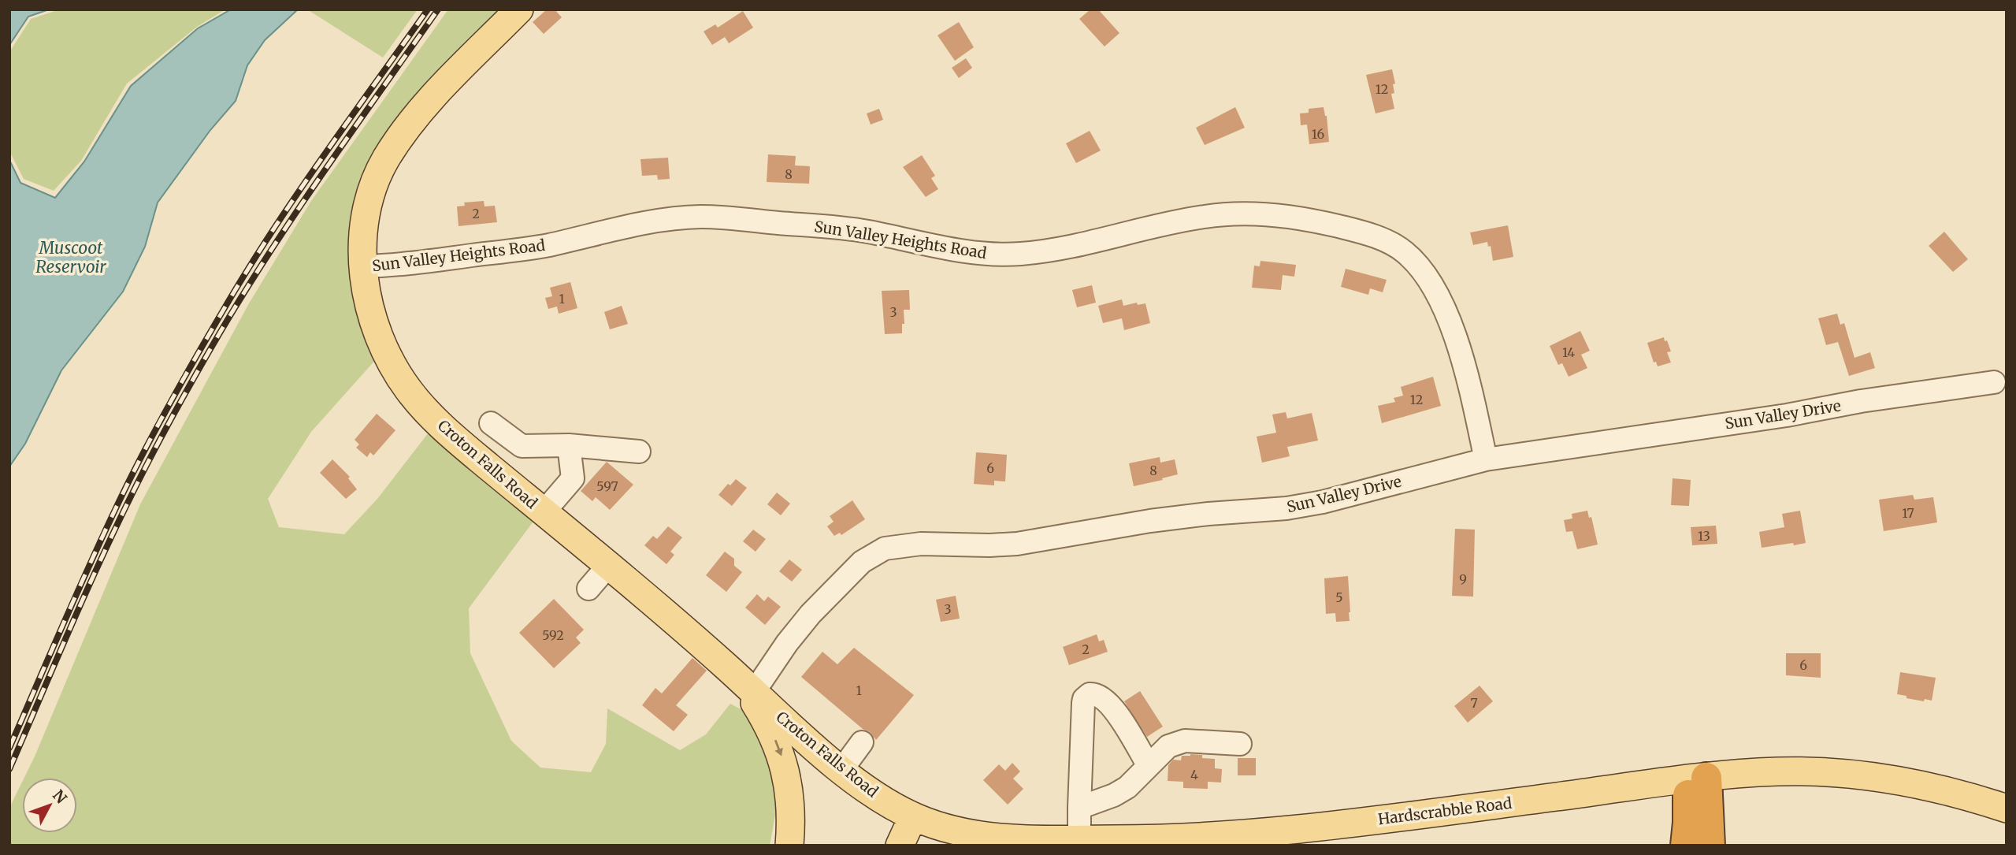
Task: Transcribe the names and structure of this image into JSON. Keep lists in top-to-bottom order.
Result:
{
  "streets": {
    "main road": ["Croton Falls Road", "Hardscrabble Road"],
    "street": ["Sun Valley Heights Road", "Sun Valley Drive"]
  },
  "crossings": [
    ["Sun Valley Heights Road", "Sun Valley Drive"],
    ["Sun Valley Heights Road", "Croton Falls Road"],
    ["Sun Valley Drive", "Croton Falls Road"],
    ["Croton Falls Road", "Hardscrabble Road"]
  ],
  "water": ["Muscoot Reservoir"],
  "house_numbers": [
    "12",
    "16",
    "8",
    "2",
    "1",
    "3",
    "14",
    "12",
    "6",
    "8",
    "597",
    "17",
    "13",
    "9",
    "5",
    "3",
    "592",
    "2",
    "6",
    "1",
    "7",
    "4"
  ],
  "north": "top right"
}
